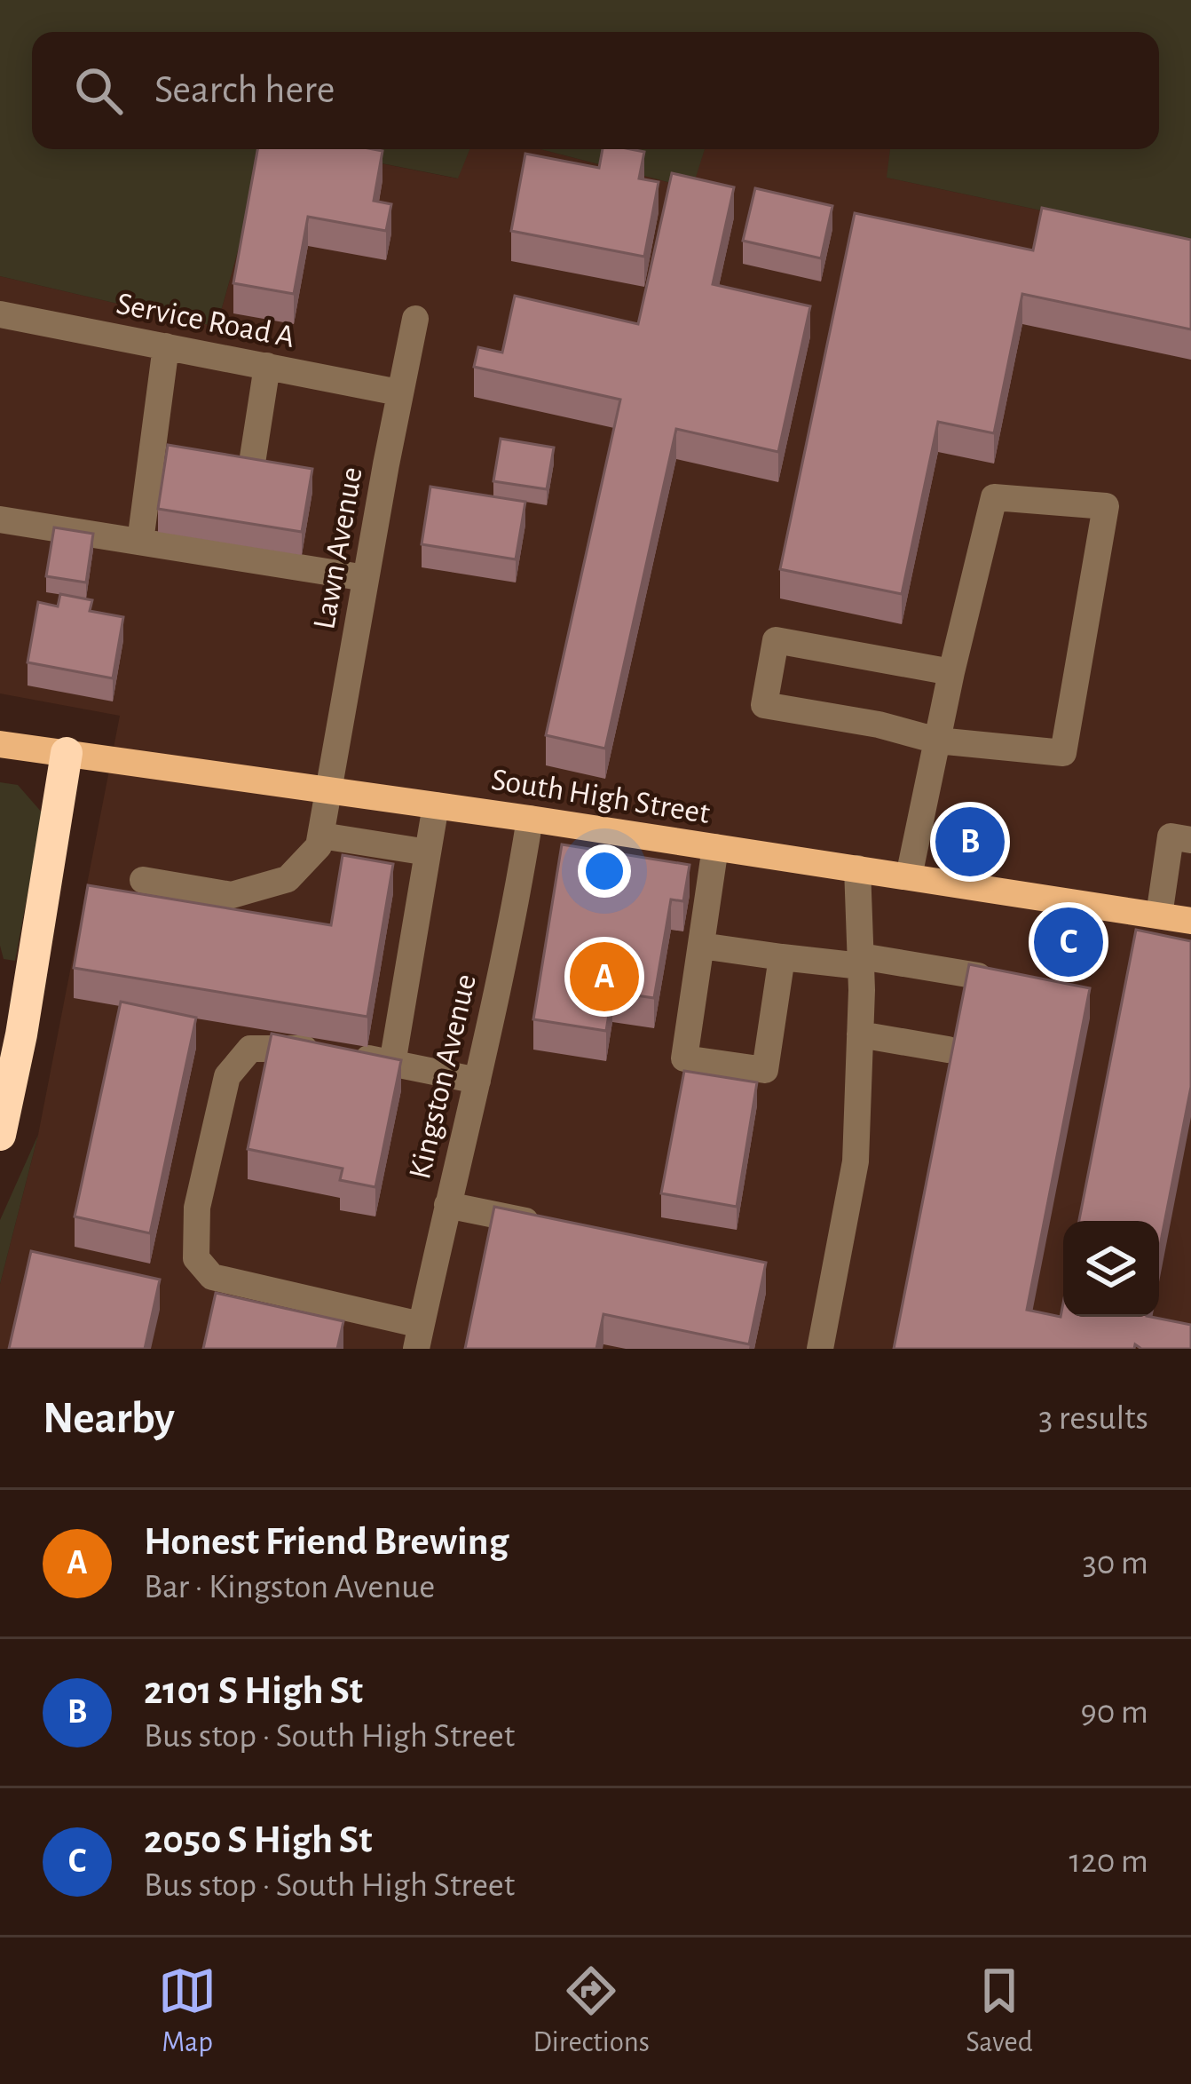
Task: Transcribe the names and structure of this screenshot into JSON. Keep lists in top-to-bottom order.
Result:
{
  "streets": {
    "main road": ["South High Street"],
    "street": ["Service Road A", "Lawn Avenue", "Kingston Avenue"]
  },
  "crossings": [
    ["Service Road A", "Lawn Avenue"],
    ["Lawn Avenue", "South High Street"],
    ["South High Street", "Kingston Avenue"]
  ],
  "page": {
    "search": "Search here",
    "pins": ["B", "C", "A"],
    "heading": ["Nearby", "3 results"],
    "list": [
      {
        "mark": "A",
        "name": "Honest Friend Brewing",
        "note": "Bar · Kingston Avenue",
        "value": "30 m"
      },
      {
        "mark": "B",
        "name": "2101 S High St",
        "note": "Bus stop · South High Street",
        "value": "90 m"
      },
      {
        "mark": "C",
        "name": "2050 S High St",
        "note": "Bus stop · South High Street",
        "value": "120 m"
      }
    ],
    "nav": ["Map", "Directions", "Saved"]
  }
}
